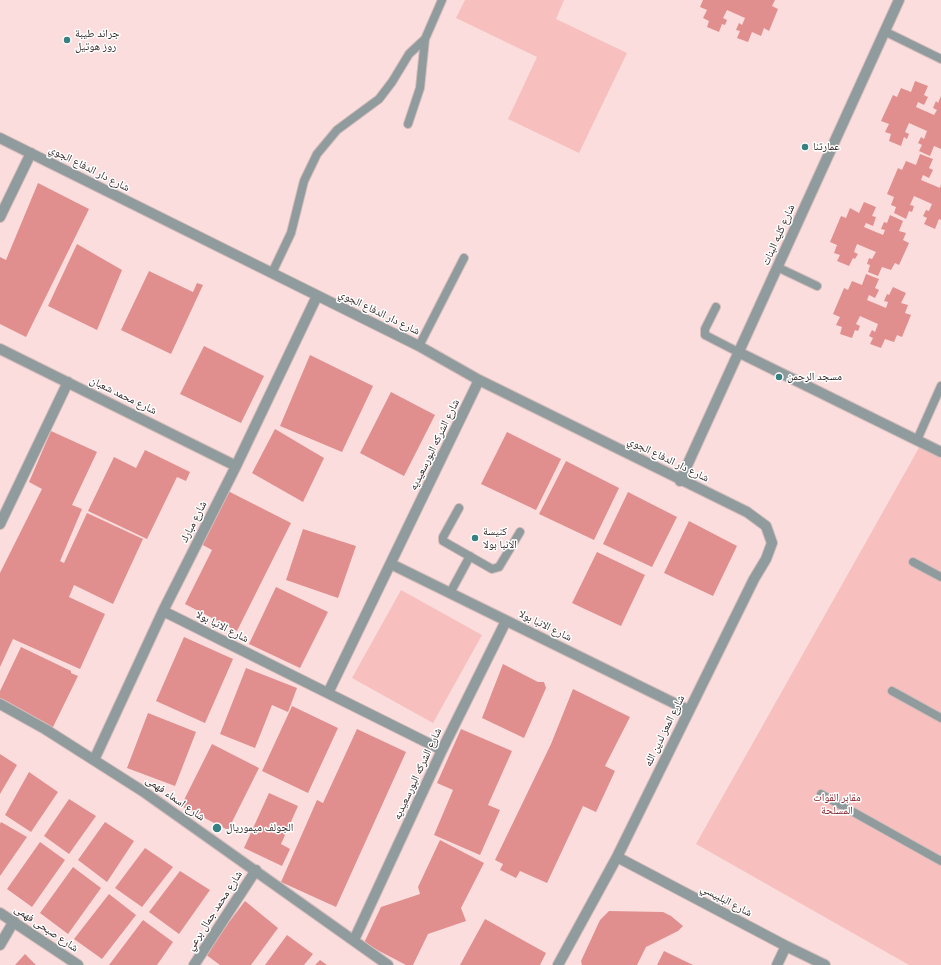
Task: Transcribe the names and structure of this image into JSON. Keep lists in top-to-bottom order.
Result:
{
  "streets": {
    "street": [
      "شارع دار الدفاع الجوي",
      "شارع كليه البنات",
      "شارع محمد شعبان",
      "شارع الشركه البورسعيديه",
      "شارع مبارك",
      "شارع الانبا بولا",
      "شارع المعز لدين الله",
      "شارع اسماء فهمى",
      "شارع البلبيسي",
      "شارع محمد جمال برعي",
      "شارع صبحى فهمى"
    ]
  },
  "crossings": [
    ["شارع دار الدفاع الجوي", "شارع كليه البنات"],
    ["شارع دار الدفاع الجوي", "شارع الشركه البورسعيديه"],
    ["شارع دار الدفاع الجوي", "شارع مبارك"],
    ["شارع دار الدفاع الجوي", "شارع المعز لدين الله"],
    ["شارع محمد شعبان", "شارع مبارك"],
    ["شارع الشركه البورسعيديه", "شارع الانبا بولا"],
    ["شارع الشركه البورسعيديه", "شارع اسماء فهمى"],
    ["شارع مبارك", "شارع الانبا بولا"],
    ["شارع مبارك", "شارع اسماء فهمى"],
    ["شارع الانبا بولا", "شارع المعز لدين الله"],
    ["شارع المعز لدين الله", "شارع البلبيسي"],
    ["شارع اسماء فهمى", "شارع محمد جمال برعي"]
  ],
  "parks": ["مقابر القوات المسلحة"],
  "places": [
    "جراند طيبة روز هوتيل",
    "عمارتنا",
    "مسجد الرحمن",
    "كنيسة الانبا بولا",
    "الجولف ميموريال"
  ]
}
